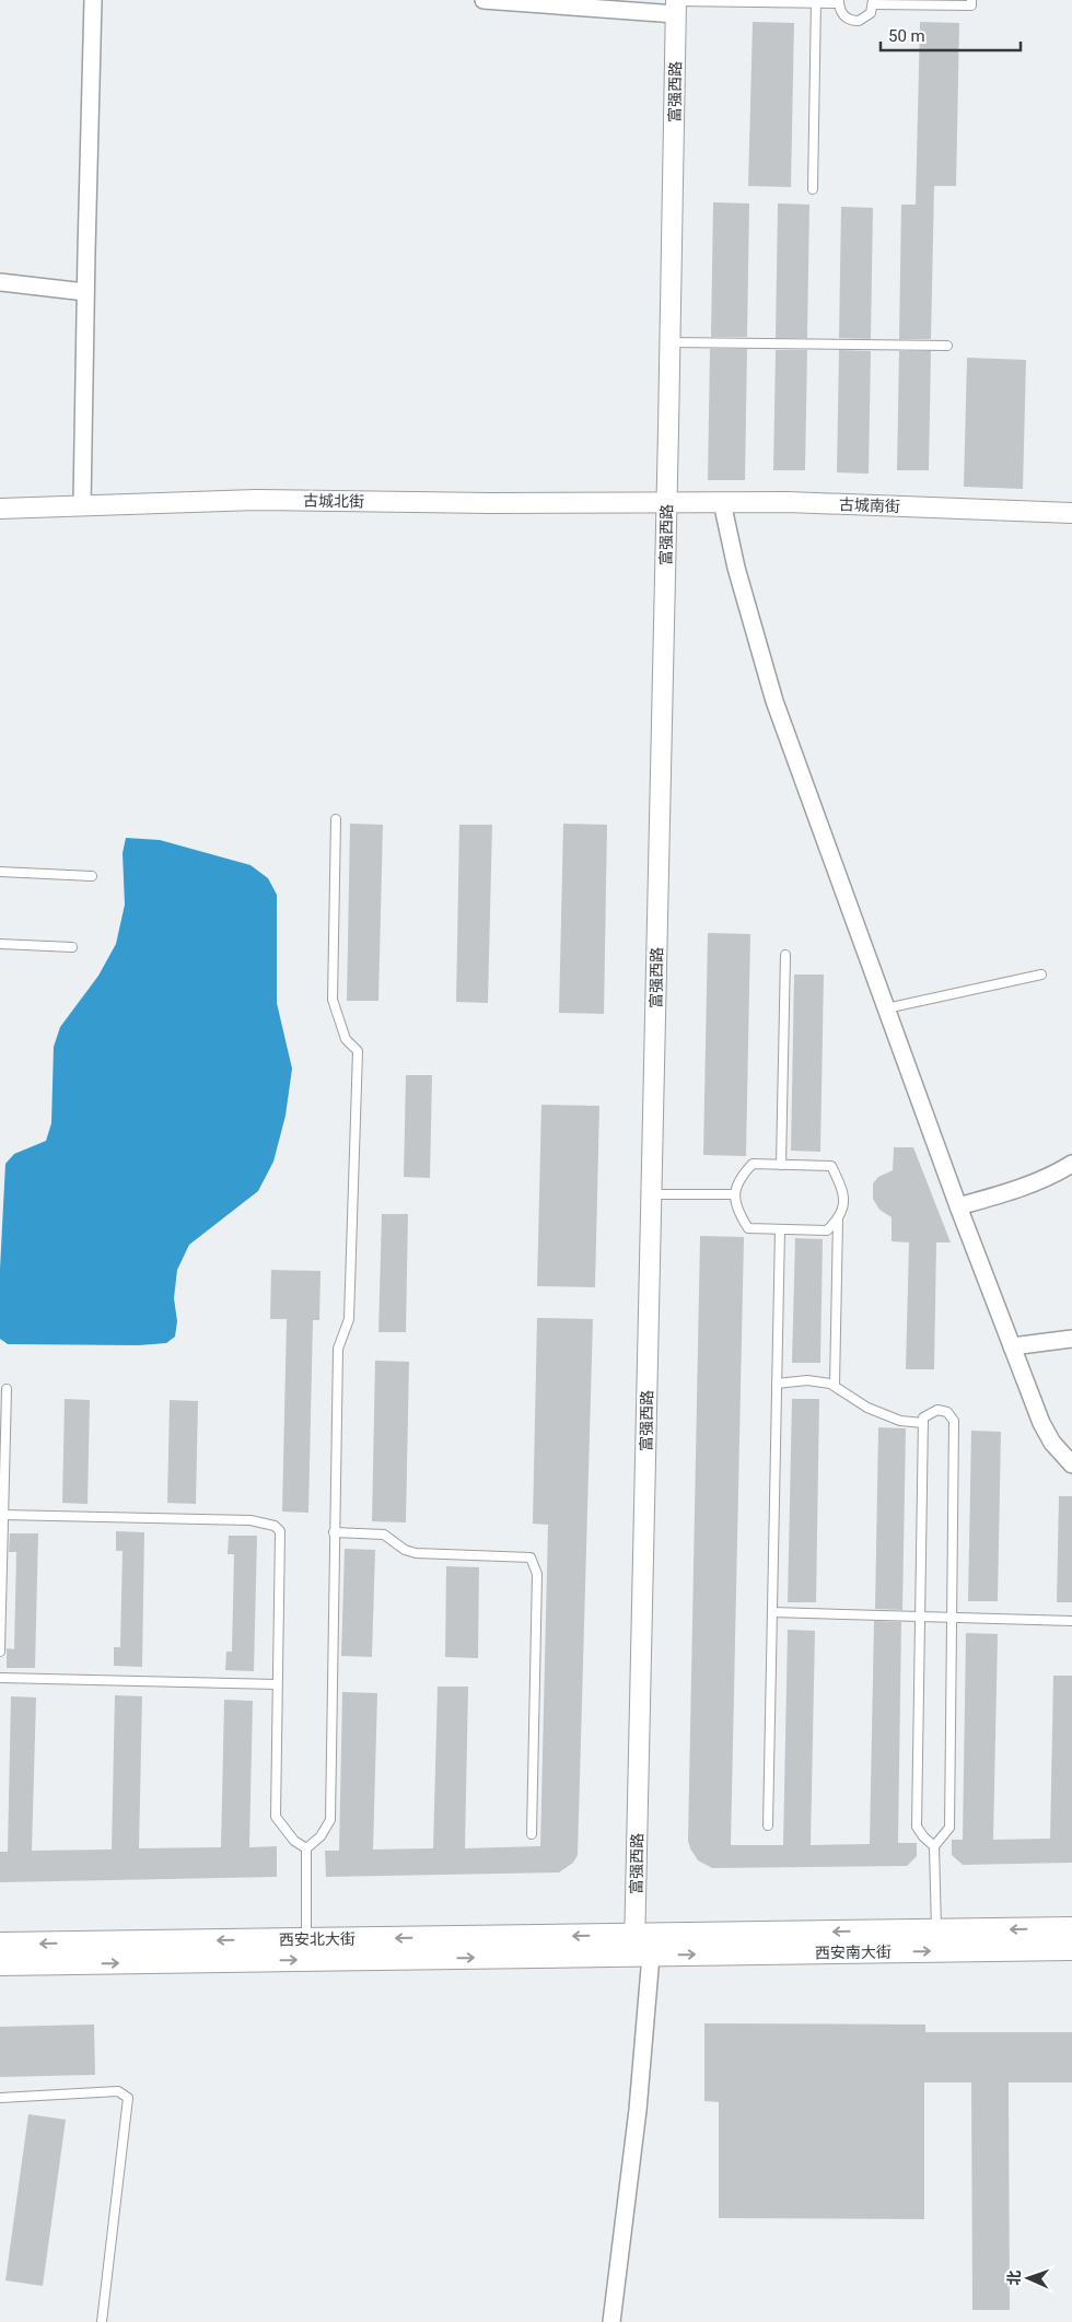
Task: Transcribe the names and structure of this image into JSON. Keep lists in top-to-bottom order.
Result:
{
  "streets": {
    "main road": ["西安北大街", "西安南大街"],
    "street": ["富强西路", "古城北街", "古城南街"]
  },
  "crossings": [
    ["富强西路", "古城北街"],
    ["富强西路", "古城南街"],
    ["富强西路", "西安北大街"],
    ["富强西路", "西安南大街"],
    ["古城北街", "古城南街"],
    ["西安北大街", "西安南大街"]
  ],
  "scale_bar": "50 m",
  "north": "left"
}
